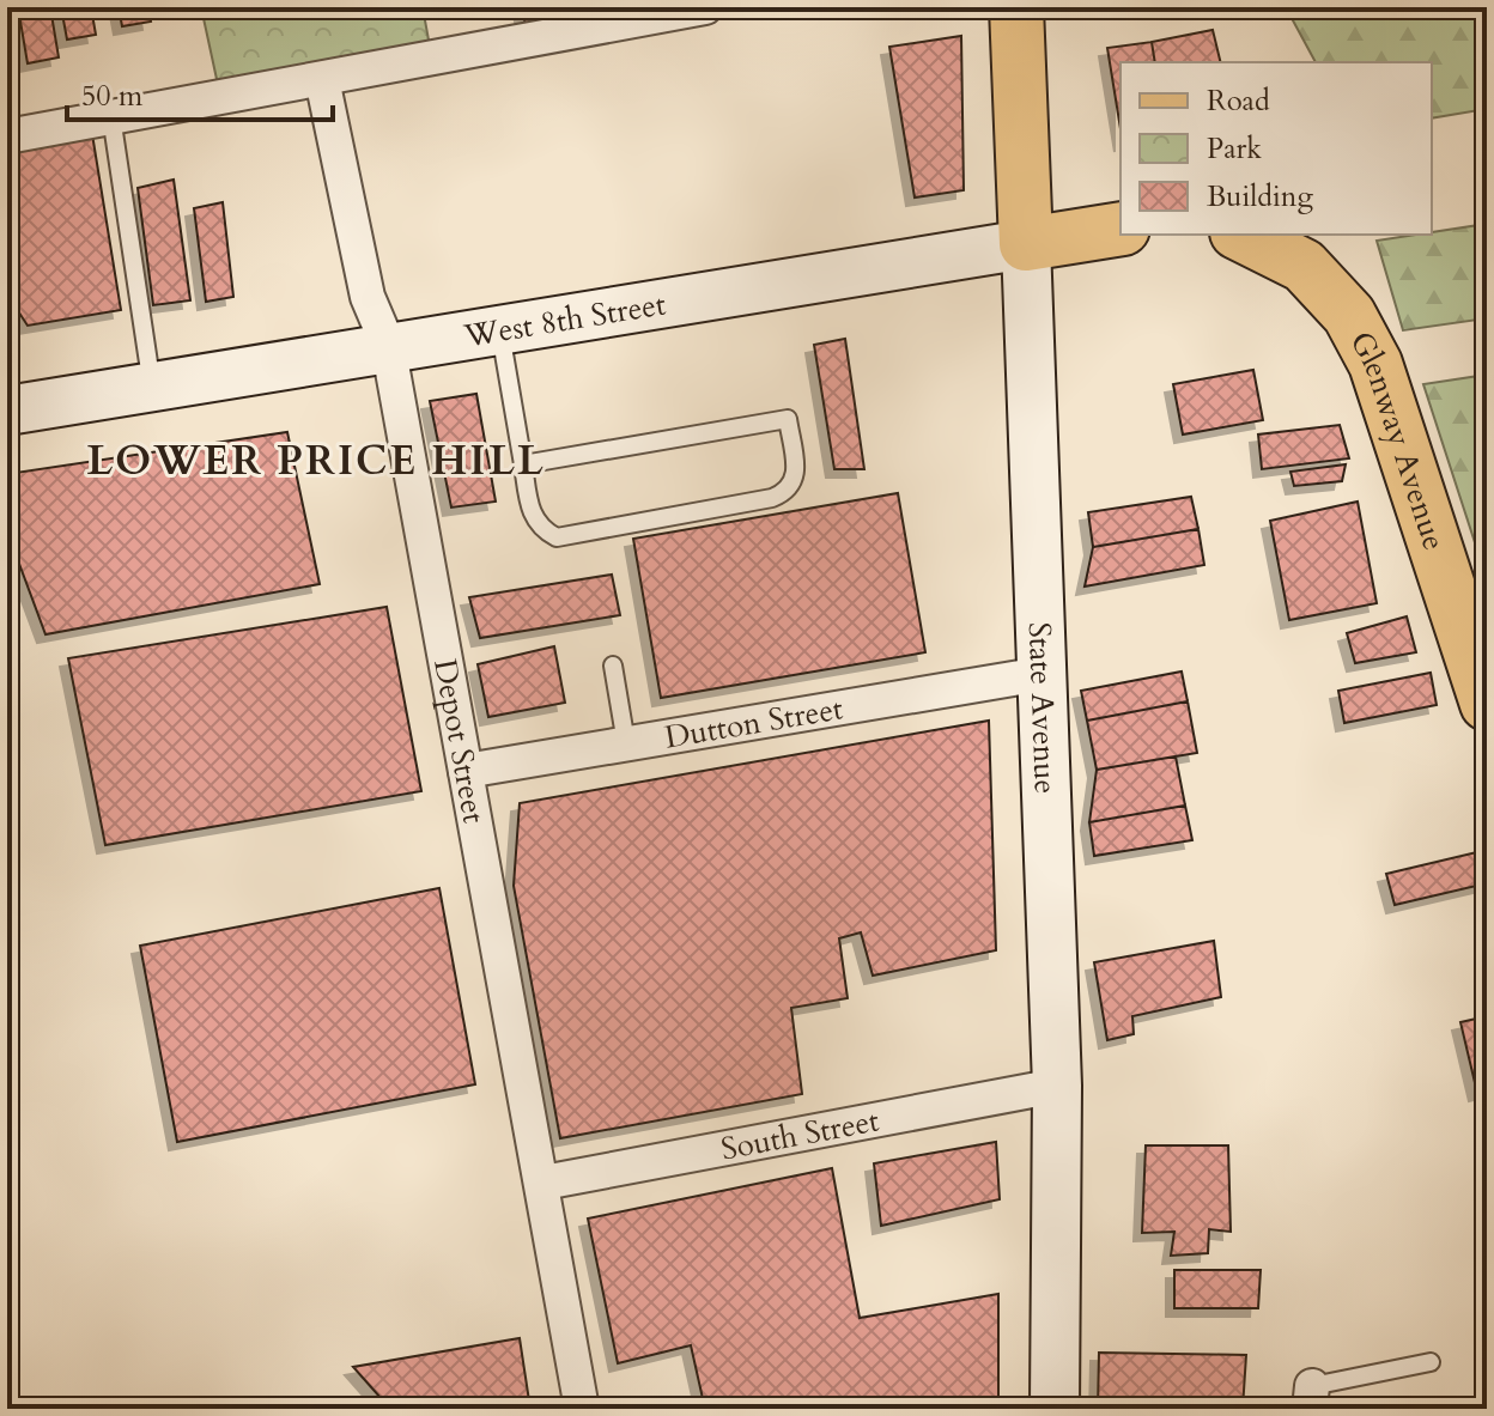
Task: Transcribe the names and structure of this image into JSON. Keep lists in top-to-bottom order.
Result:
{
  "streets": {
    "main road": ["West 8th Street", "Glenway Avenue", "State Avenue"],
    "street": ["Dutton Street", "Depot Street", "South Street"]
  },
  "crossings": [
    ["West 8th Street", "State Avenue"],
    ["West 8th Street", "Depot Street"],
    ["State Avenue", "Dutton Street"],
    ["State Avenue", "South Street"],
    ["Dutton Street", "Depot Street"],
    ["Depot Street", "South Street"]
  ],
  "districts": ["LOWER PRICE HILL"],
  "legend": ["Road", "Park", "Building"],
  "scale_bar": "50 m"
}
